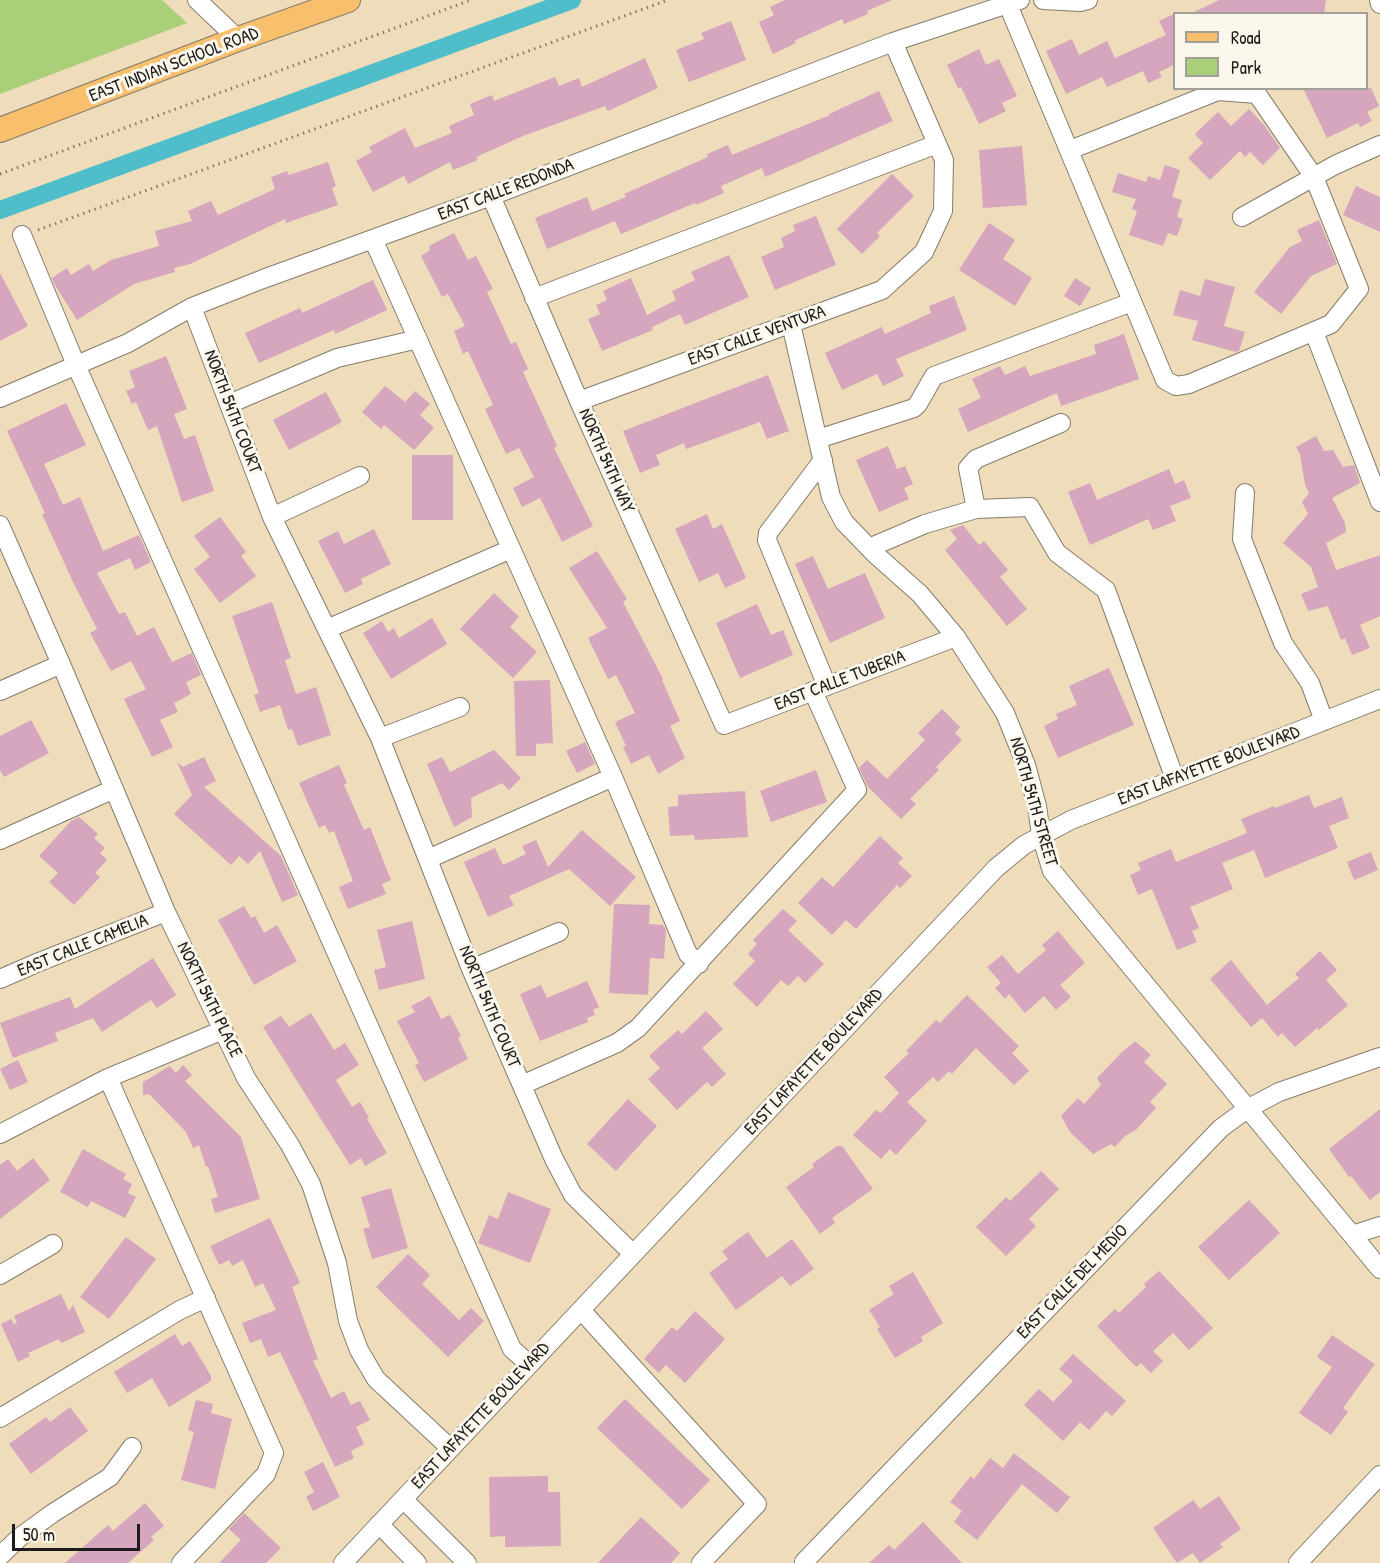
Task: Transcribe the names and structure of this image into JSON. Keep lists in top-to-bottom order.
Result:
{
  "streets": {
    "main road": ["EAST INDIAN SCHOOL ROAD"],
    "street": [
      "EAST CALLE REDONDA",
      "EAST CALLE VENTURA",
      "NORTH 54TH COURT",
      "NORTH 54TH WAY",
      "EAST CALLE TUBERIA",
      "EAST LAFAYETTE BOULEVARD",
      "NORTH 54TH STREET",
      "EAST CALLE CAMELIA",
      "NORTH 54TH PLACE",
      "EAST CALLE DEL MEDIO"
    ]
  },
  "crossings": [
    ["EAST CALLE REDONDA", "NORTH 54TH COURT"],
    ["EAST CALLE REDONDA", "NORTH 54TH WAY"],
    ["EAST CALLE VENTURA", "NORTH 54TH WAY"],
    ["EAST CALLE VENTURA", "NORTH 54TH STREET"],
    ["NORTH 54TH COURT", "EAST LAFAYETTE BOULEVARD"],
    ["NORTH 54TH WAY", "EAST CALLE TUBERIA"],
    ["EAST CALLE TUBERIA", "NORTH 54TH STREET"],
    ["EAST LAFAYETTE BOULEVARD", "NORTH 54TH STREET"],
    ["EAST LAFAYETTE BOULEVARD", "NORTH 54TH PLACE"],
    ["NORTH 54TH STREET", "EAST CALLE DEL MEDIO"],
    ["EAST CALLE CAMELIA", "NORTH 54TH PLACE"]
  ],
  "legend": ["Road", "Park"],
  "scale_bar": "50 m"
}
